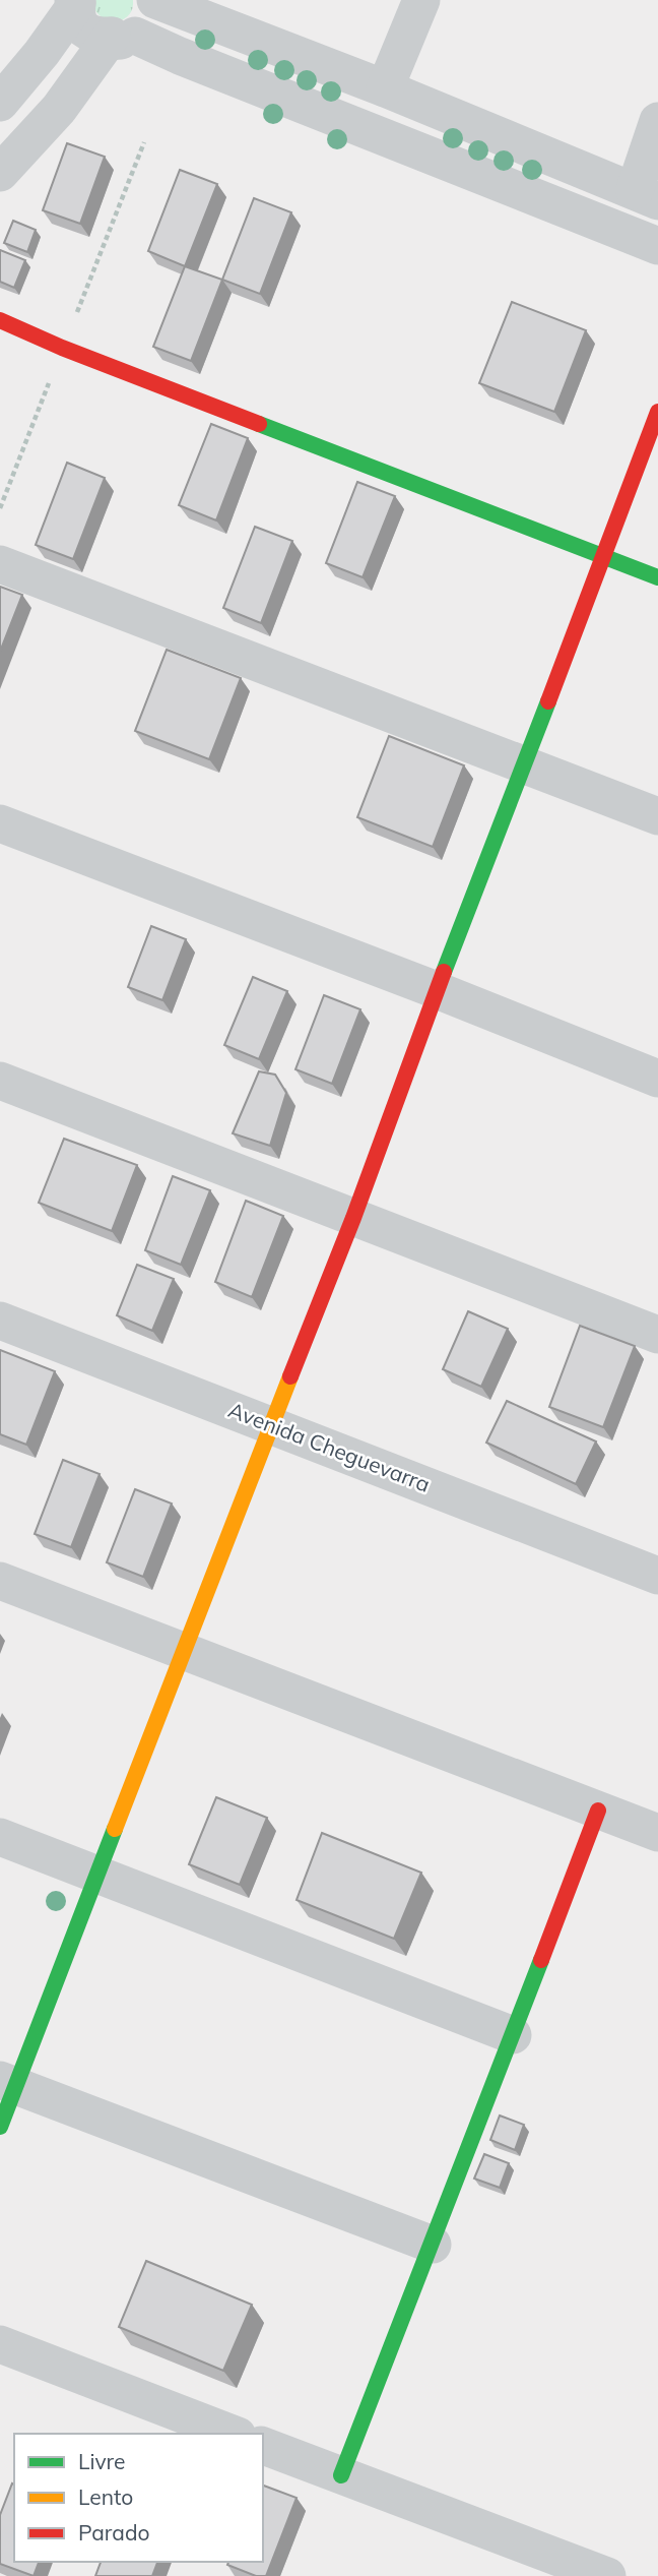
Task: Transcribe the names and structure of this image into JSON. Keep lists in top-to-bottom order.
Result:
{
  "streets": {
    "street": ["Avenida Cheguevarra"]
  },
  "legend": ["Livre", "Lento", "Parado"]
}
